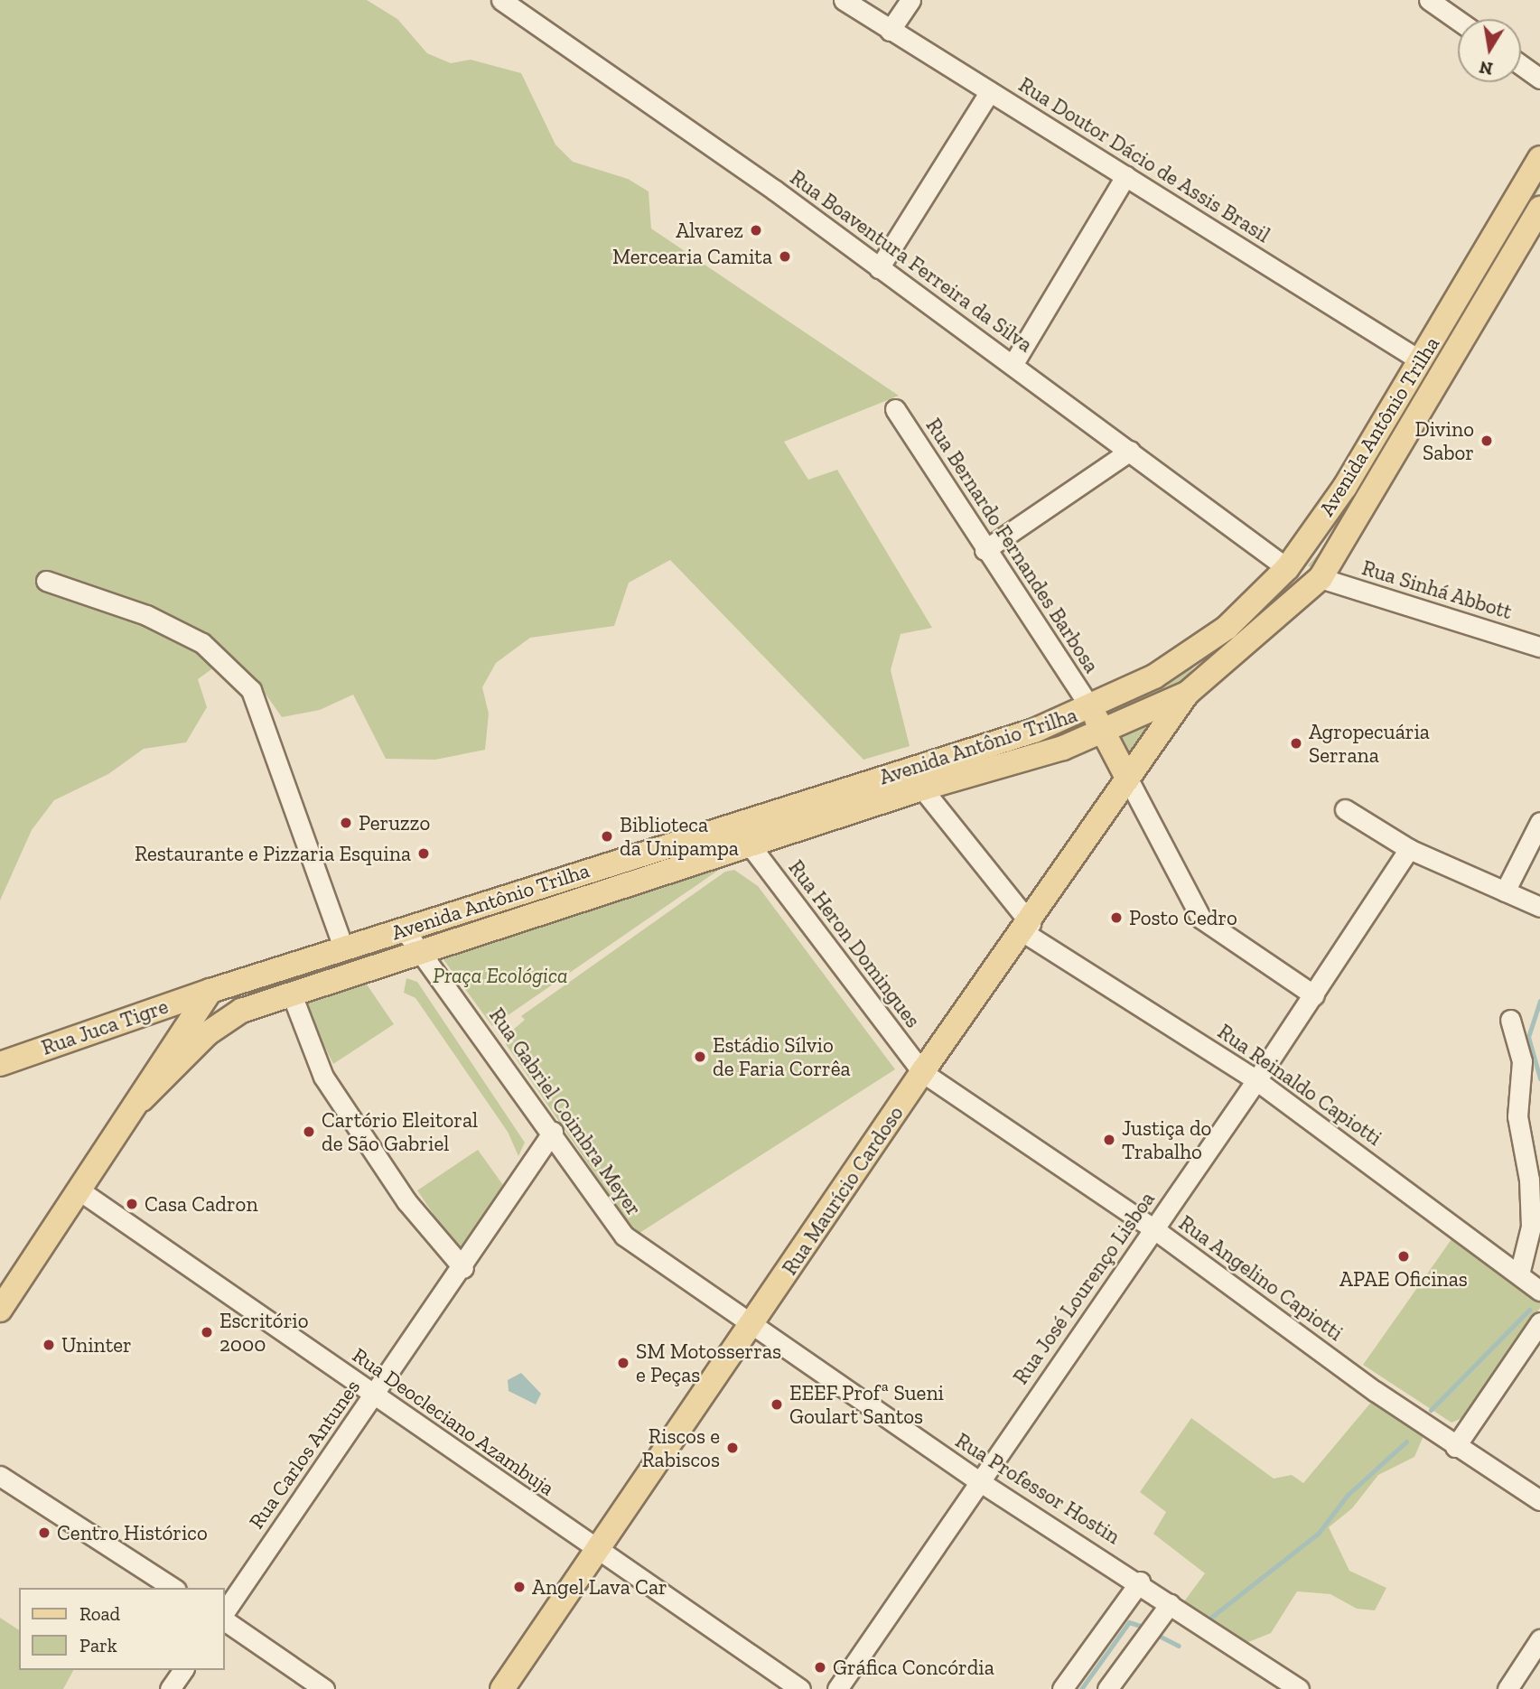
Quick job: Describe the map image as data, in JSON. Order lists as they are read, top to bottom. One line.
{"streets":{"main road":["Avenida Antônio Trilha","Rua Juca Tigre","Rua Maurício Cardoso"],"street":["Rua Doutor Dácio de Assis Brasil","Rua Boaventura Ferreira da Silva","Rua Bernardo Fernandes Barbosa","Rua Sinhá Abbott","Rua Heron Domingues","Rua Reinaldo Capiotti","Rua Gabriel Coimbra Meyer","Rua Angelino Capiotti","Rua José Lourenço Lisboa","Rua Deocleciano Azambuja","Rua Carlos Antunes","Rua Professor Hostin"]},"crossings":[["Rua Doutor Dácio de Assis Brasil","Avenida Antônio Trilha"],["Rua Boaventura Ferreira da Silva","Avenida Antônio Trilha"],["Avenida Antônio Trilha","Rua Bernardo Fernandes Barbosa"],["Avenida Antônio Trilha","Rua Sinhá Abbott"],["Avenida Antônio Trilha","Rua Heron Domingues"],["Avenida Antônio Trilha","Rua Juca Tigre"],["Avenida Antônio Trilha","Rua Reinaldo Capiotti"],["Avenida Antônio Trilha","Rua Gabriel Coimbra Meyer"],["Avenida Antônio Trilha","Rua Maurício Cardoso"],["Rua Heron Domingues","Rua Maurício Cardoso"],["Rua Heron Domingues","Rua Angelino Capiotti"],["Rua Reinaldo Capiotti","Rua Maurício Cardoso"],["Rua Reinaldo Capiotti","Rua José Lourenço Lisboa"],["Rua Gabriel Coimbra Meyer","Rua Maurício Cardoso"],["Rua Gabriel Coimbra Meyer","Rua Carlos Antunes"],["Rua Gabriel Coimbra Meyer","Rua Professor Hostin"],["Rua Maurício Cardoso","Rua Angelino Capiotti"],["Rua Maurício Cardoso","Rua Deocleciano Azambuja"],["Rua Maurício Cardoso","Rua Professor Hostin"],["Rua Angelino Capiotti","Rua José Lourenço Lisboa"],["Rua José Lourenço Lisboa","Rua Professor Hostin"],["Rua Deocleciano Azambuja","Rua Carlos Antunes"]],"parks":["Praça Ecológica"],"places":["Alvarez","Mercearia Camita","Divino Sabor","Agropecuária Serrana","Peruzzo","Biblioteca da Unipampa","Restaurante e Pizzaria Esquina","Posto Cedro","Estádio Sílvio de Faria Corrêa","Cartório Eleitoral de São Gabriel","Justiça do Trabalho","Casa Cadron","APAE Oficinas","Escritório 2000","Uninter","SM Motosserras e Peças","EEEF Profª Sueni Goulart Santos","Riscos e Rabiscos","Centro Histórico","Angel Lava Car","Gráfica Concórdia"],"legend":["Road","Park"],"north":"bottom"}
